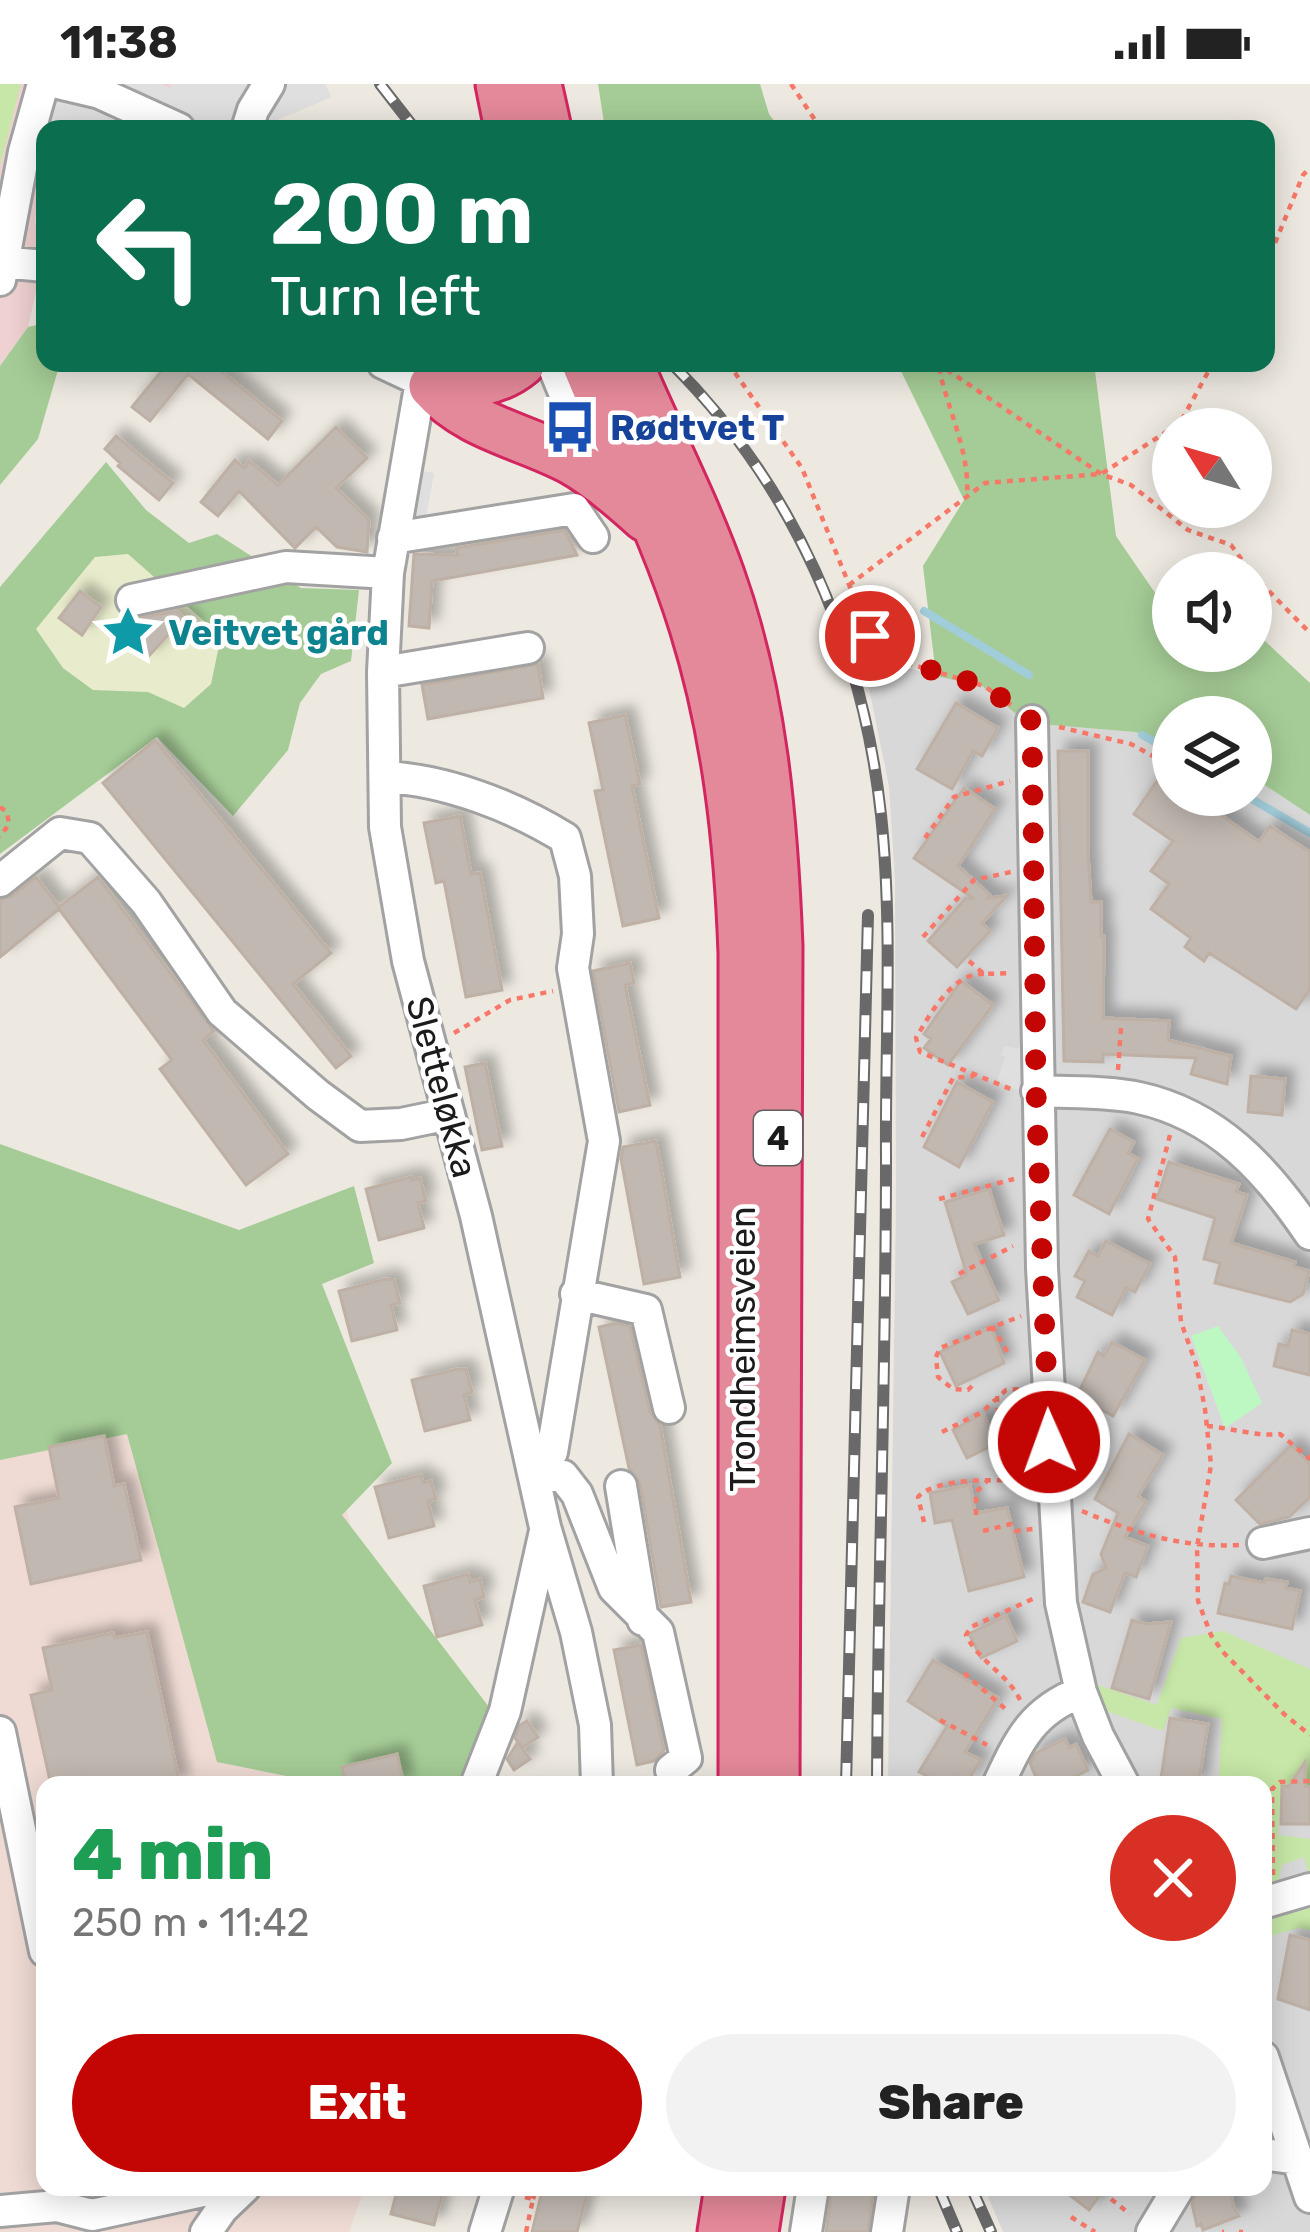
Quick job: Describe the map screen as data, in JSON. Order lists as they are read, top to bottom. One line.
{"streets":{"highway":["4","Trondheimsveien"],"street":["Sletteløkka"]},"places":{"bus stop":["Rødtvet T"],"place":["Veitvet gård"]},"north":"top left","page":{"status":"11:38","turn":["200 m","Turn left"],"heading":["4 min","250 m · 11:42"],"buttons":["Exit","Share"]}}
